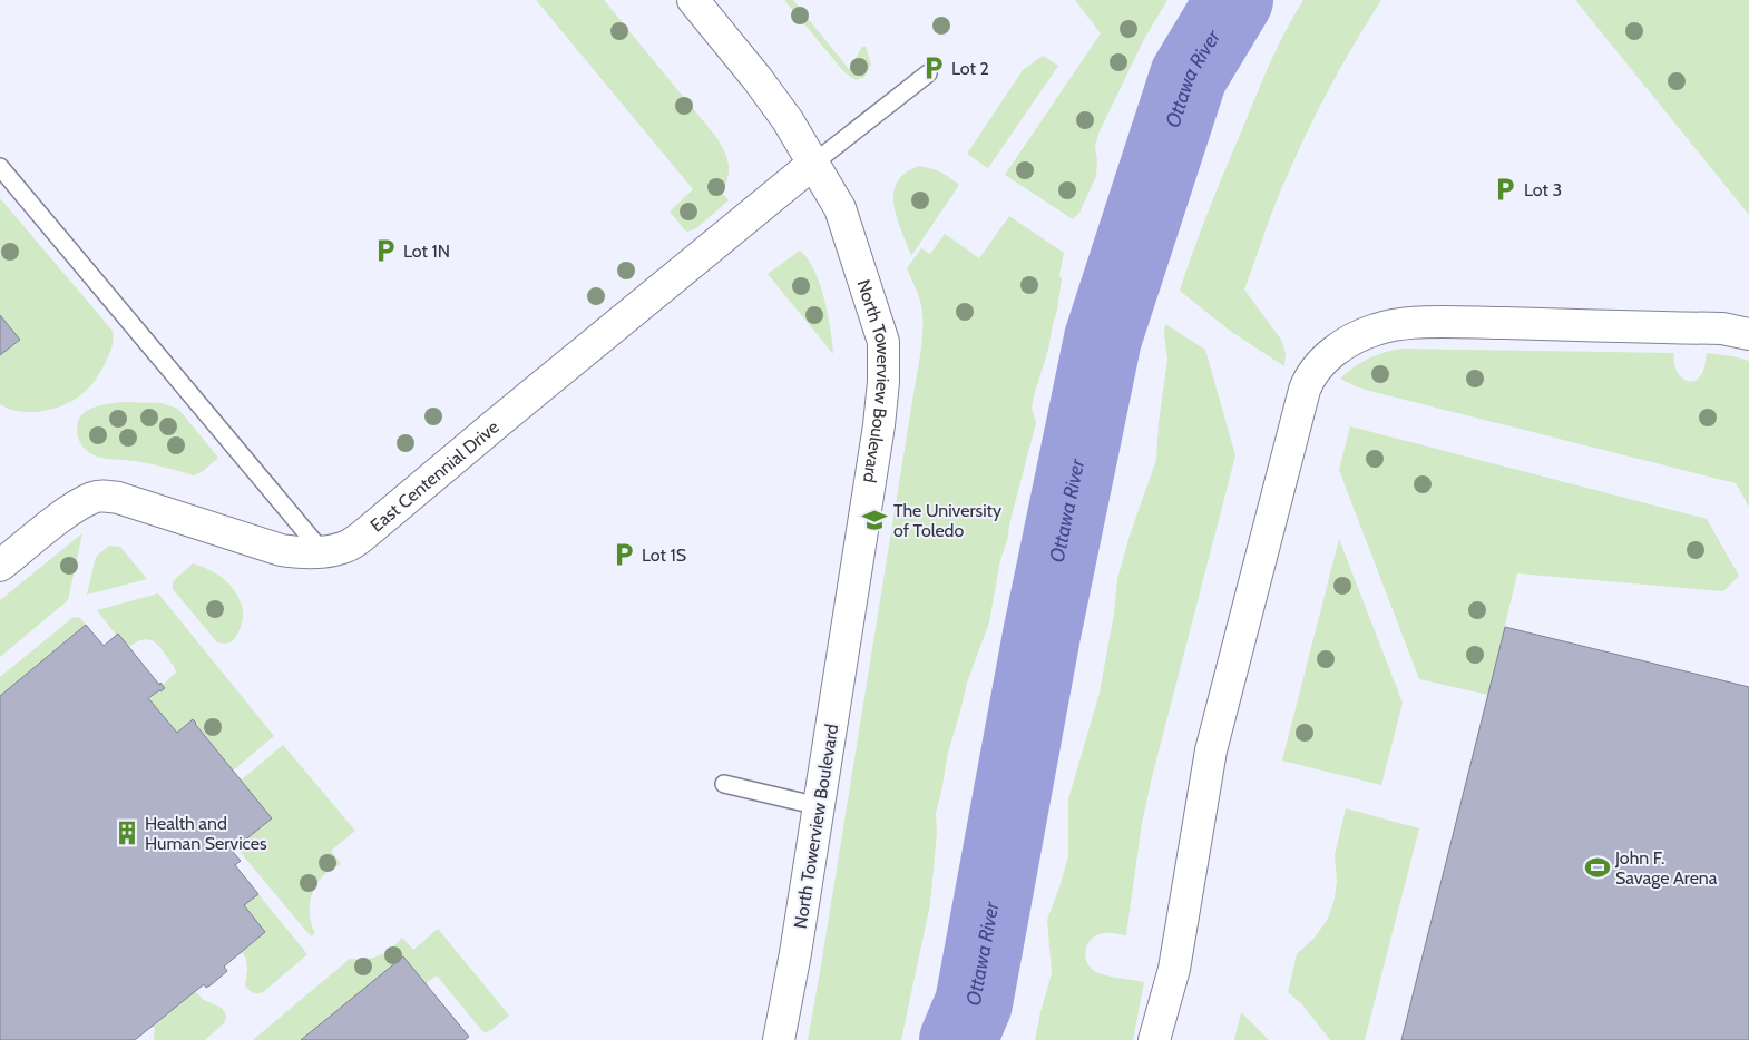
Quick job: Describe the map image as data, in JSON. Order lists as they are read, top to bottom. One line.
{"streets":{"street":["North Towerview Boulevard","East Centennial Drive"]},"crossings":[["North Towerview Boulevard","East Centennial Drive"]],"water":["Ottawa River"],"places":{"parking":["Lot 2","Lot 3","Lot 1N","Lot 1S"],"school or university":["The University of Toledo"],"building":["Health and Human Services"],"sports":["John F. Savage Arena"]}}
